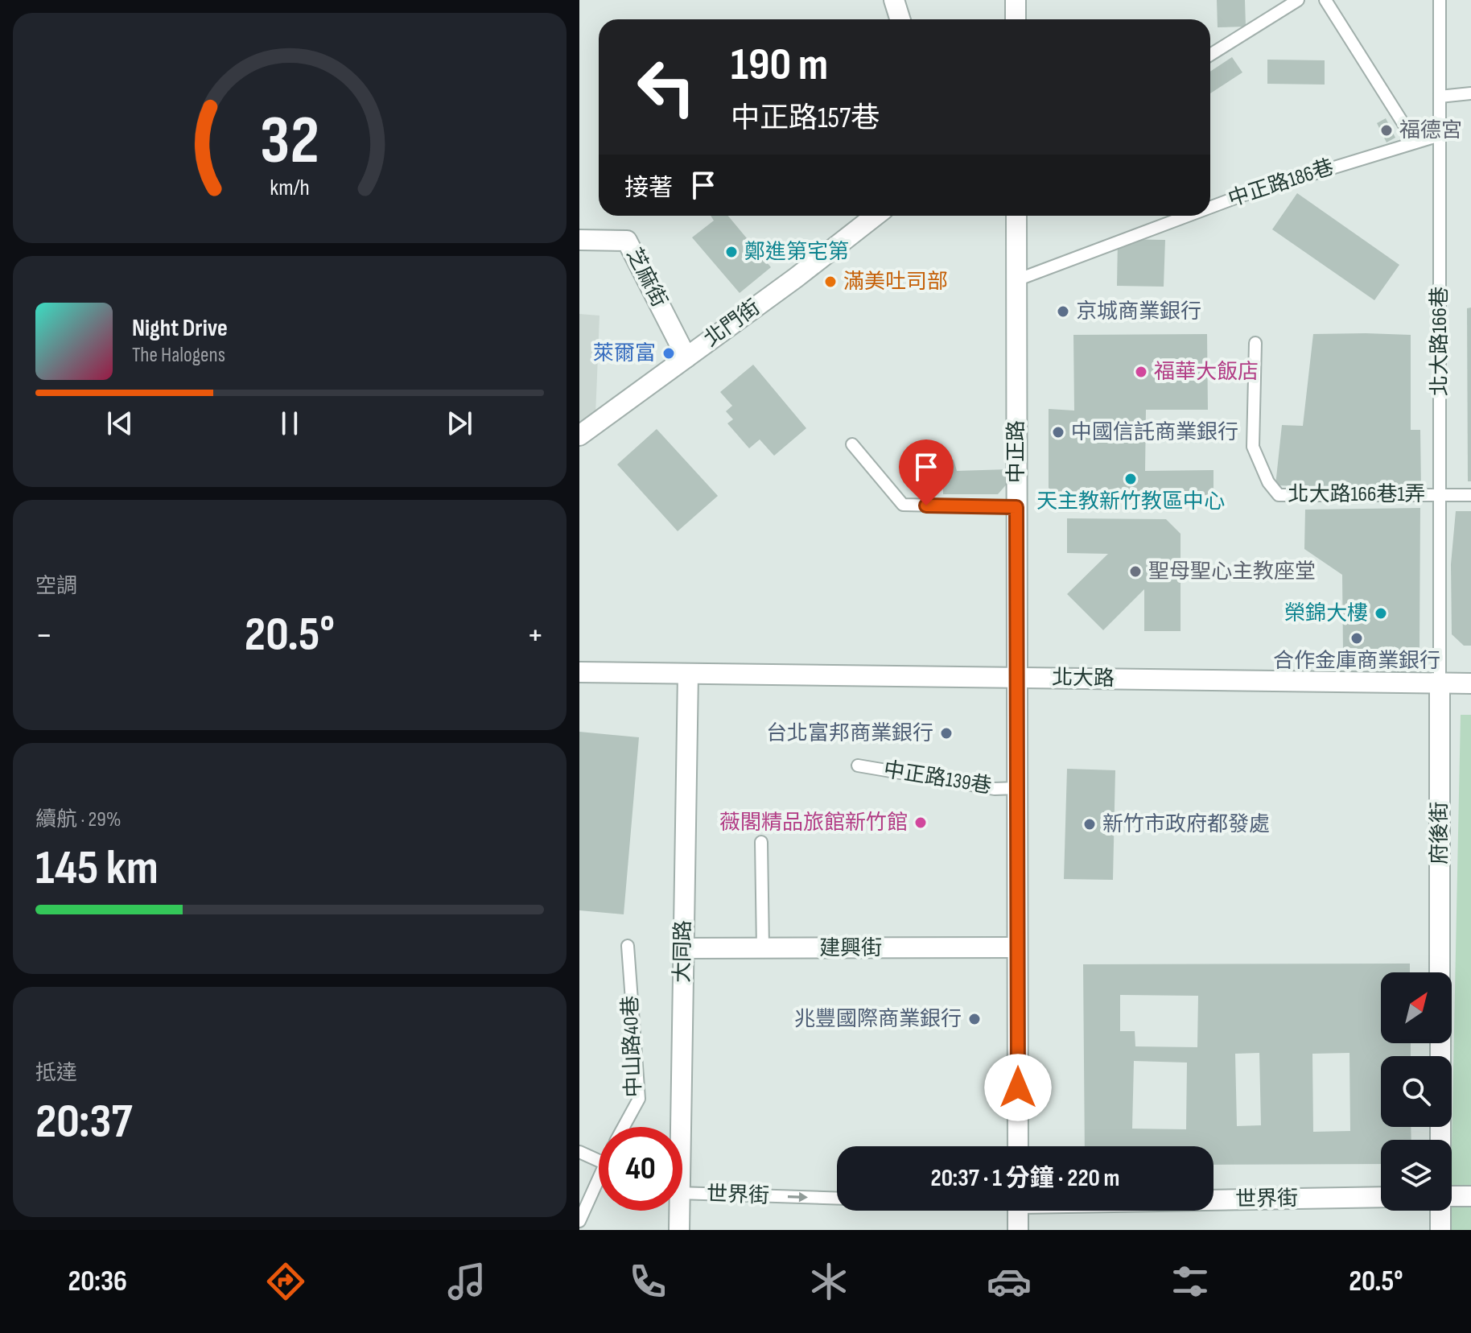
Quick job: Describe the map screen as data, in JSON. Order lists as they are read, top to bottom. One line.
{"streets":{"street":["芝麻街","北門街","中正路","北大路","府後街","建興街","大同路","世界街"],"lane":["中正路186巷","北大路166巷","北大路166巷1弄","中正路139巷","中山路40巷"]},"crossings":[["中正路186巷","北大路166巷"],["中正路186巷","中正路"],["芝麻街","北門街"],["北大路166巷","北大路166巷1弄"],["北大路166巷","北大路"],["北大路166巷","府後街"],["中正路","北大路"],["中正路","中正路139巷"],["中正路","建興街"],["北大路","府後街"],["北大路","大同路"],["建興街","大同路"]],"one_way":["世界街"],"places":["福德宮","鄭進第宅第","滿美吐司部","京城商業銀行","萊爾富","福華大飯店","中國信託商業銀行","天主教新竹教區中心","聖母聖心主教座堂","榮錦大樓","合作金庫商業銀行","台北富邦商業銀行","薇閣精品旅館新竹館","新竹市政府都發處","兆豐國際商業銀行"],"north":"top right","page":{"turn":["190 m","中正路157巷"],"then":"接著","song":["Night Drive","The Halogens"],"tile":["空調",["續航 · 29%","145 km"],["抵達","20:37"]],"heat":["−","20.5°","+"],"limit":"40","trip":"20:37 · 1 分鐘 · 220 m","tabs":["20:36","20.5°"],"gauge":["32","km/h"]}}
